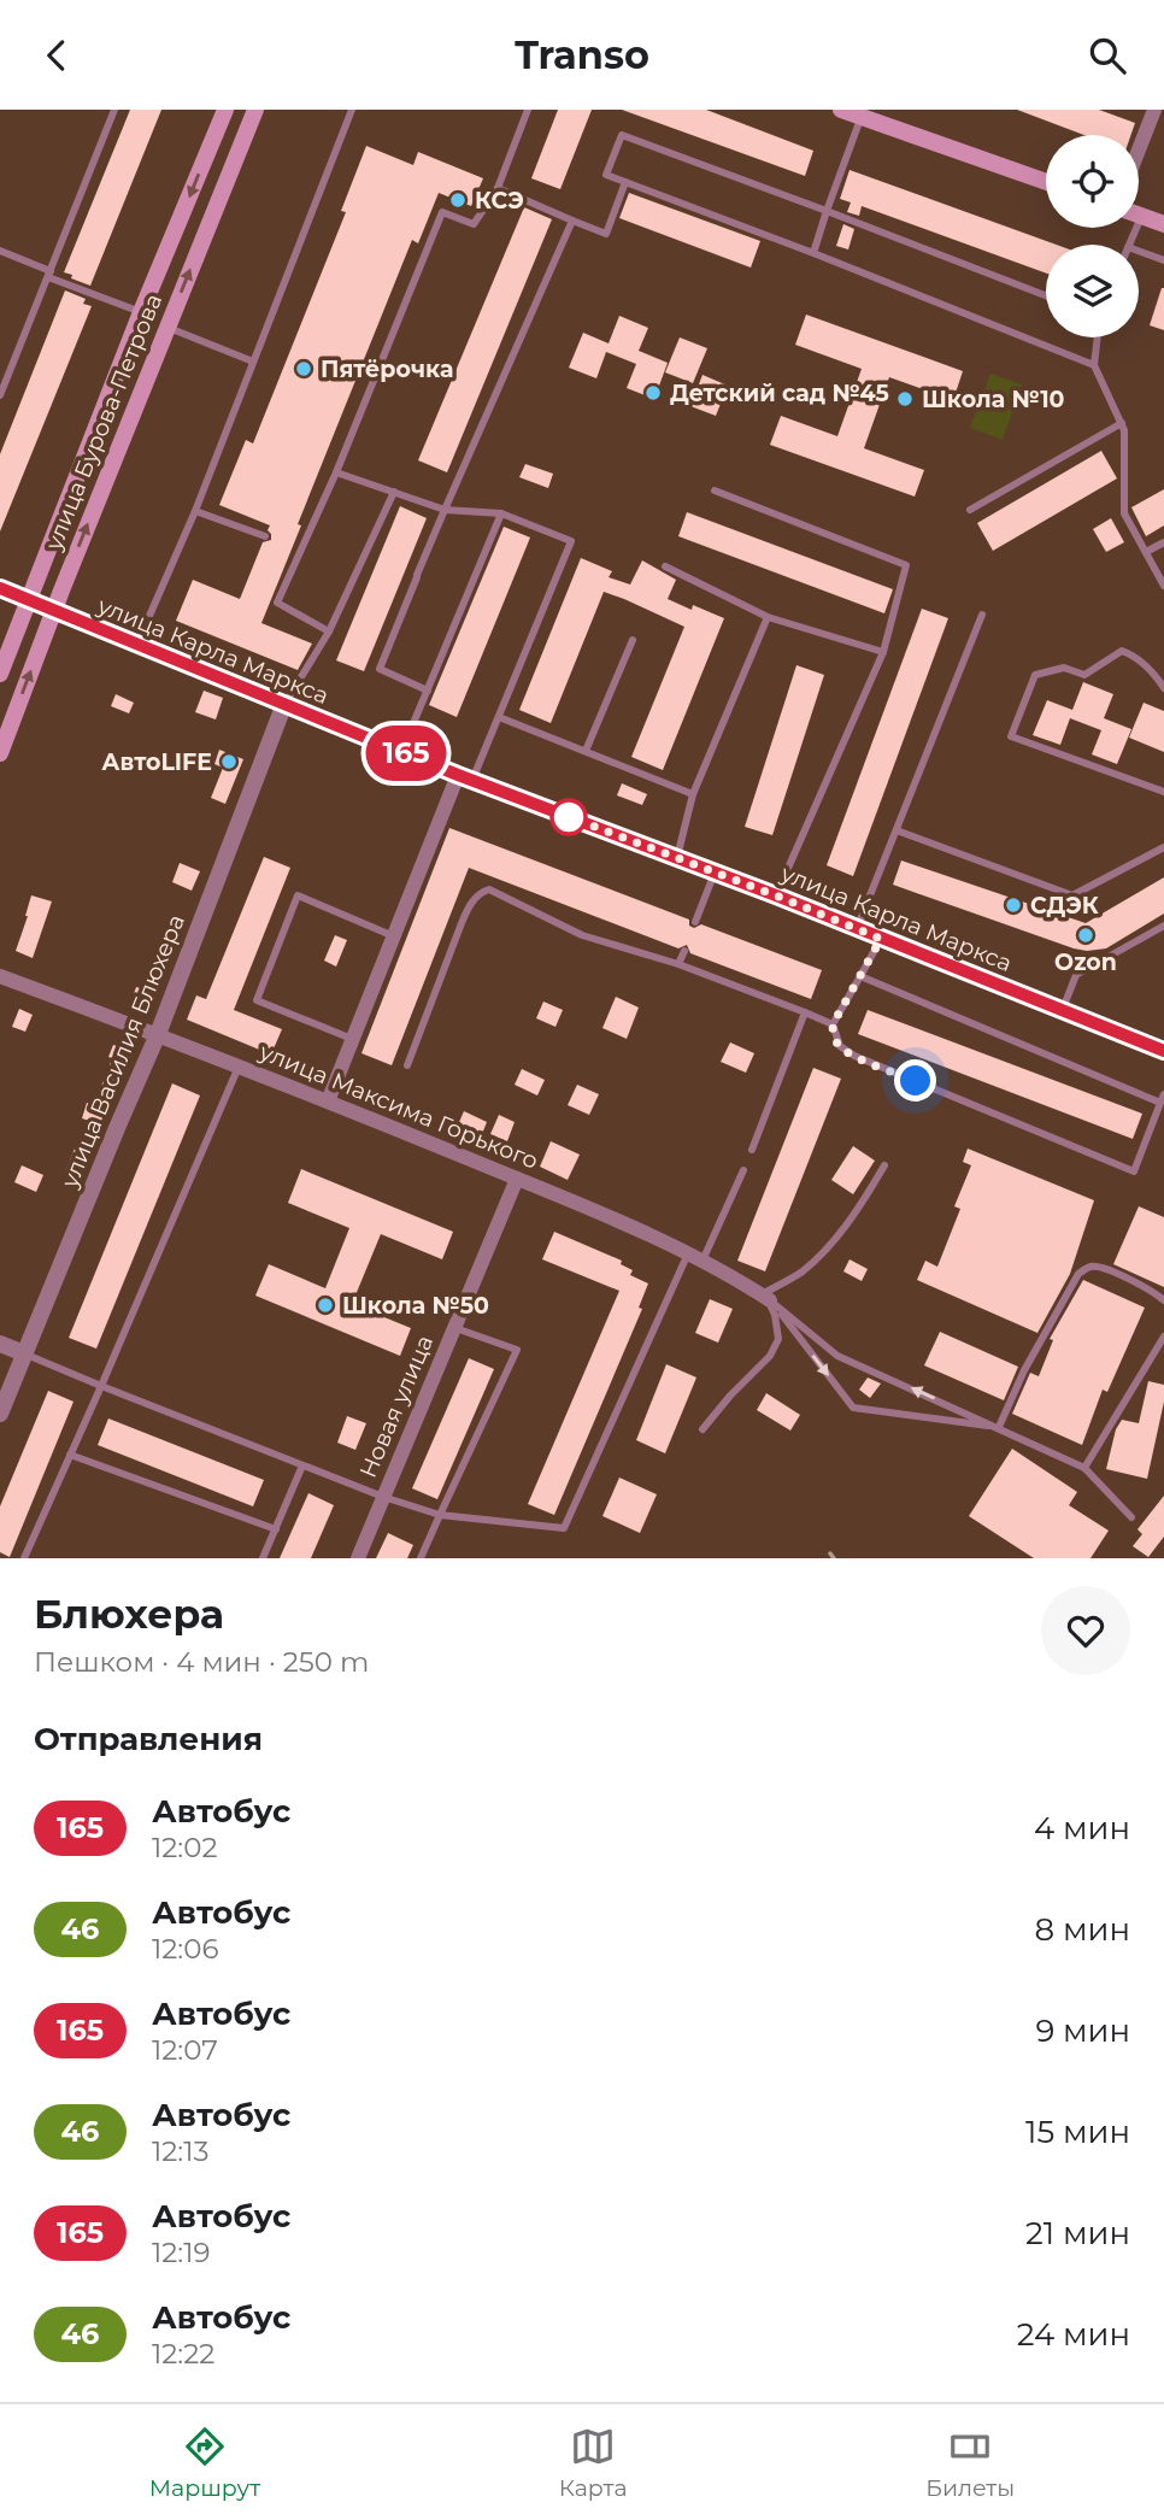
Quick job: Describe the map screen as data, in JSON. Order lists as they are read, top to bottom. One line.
{"streets":{"main road":["улица Бурова-Петрова","улица Карла Маркса"],"street":["улица Василия Блюхера","улица Максима Горького","Новая улица"]},"crossings":[["улица Бурова-Петрова","улица Карла Маркса"],["улица Карла Маркса","улица Василия Блюхера"],["улица Василия Блюхера","улица Максима Горького"],["улица Максима Горького","Новая улица"]],"places":["КСЭ","Пятёрочка","Детский сад №45","Школа №10","АвтоLIFE","СДЭК","Ozon","Школа №50"],"lines":["bus line 165"],"page":{"header":"Transo","on_map":"165","heading":[["Блюхера","Пешком · 4 мин · 250 m"],"Отправления"],"list":[{"mark":"165","name":"Автобус","note":"12:02","value":"4 мин"},{"mark":"46","name":"Автобус","note":"12:06","value":"8 мин"},{"mark":"165","name":"Автобус","note":"12:07","value":"9 мин"},{"mark":"46","name":"Автобус","note":"12:13","value":"15 мин"},{"mark":"165","name":"Автобус","note":"12:19","value":"21 мин"},{"mark":"46","name":"Автобус","note":"12:22","value":"24 мин"}],"tabs":["Маршрут","Карта","Билеты"]}}
